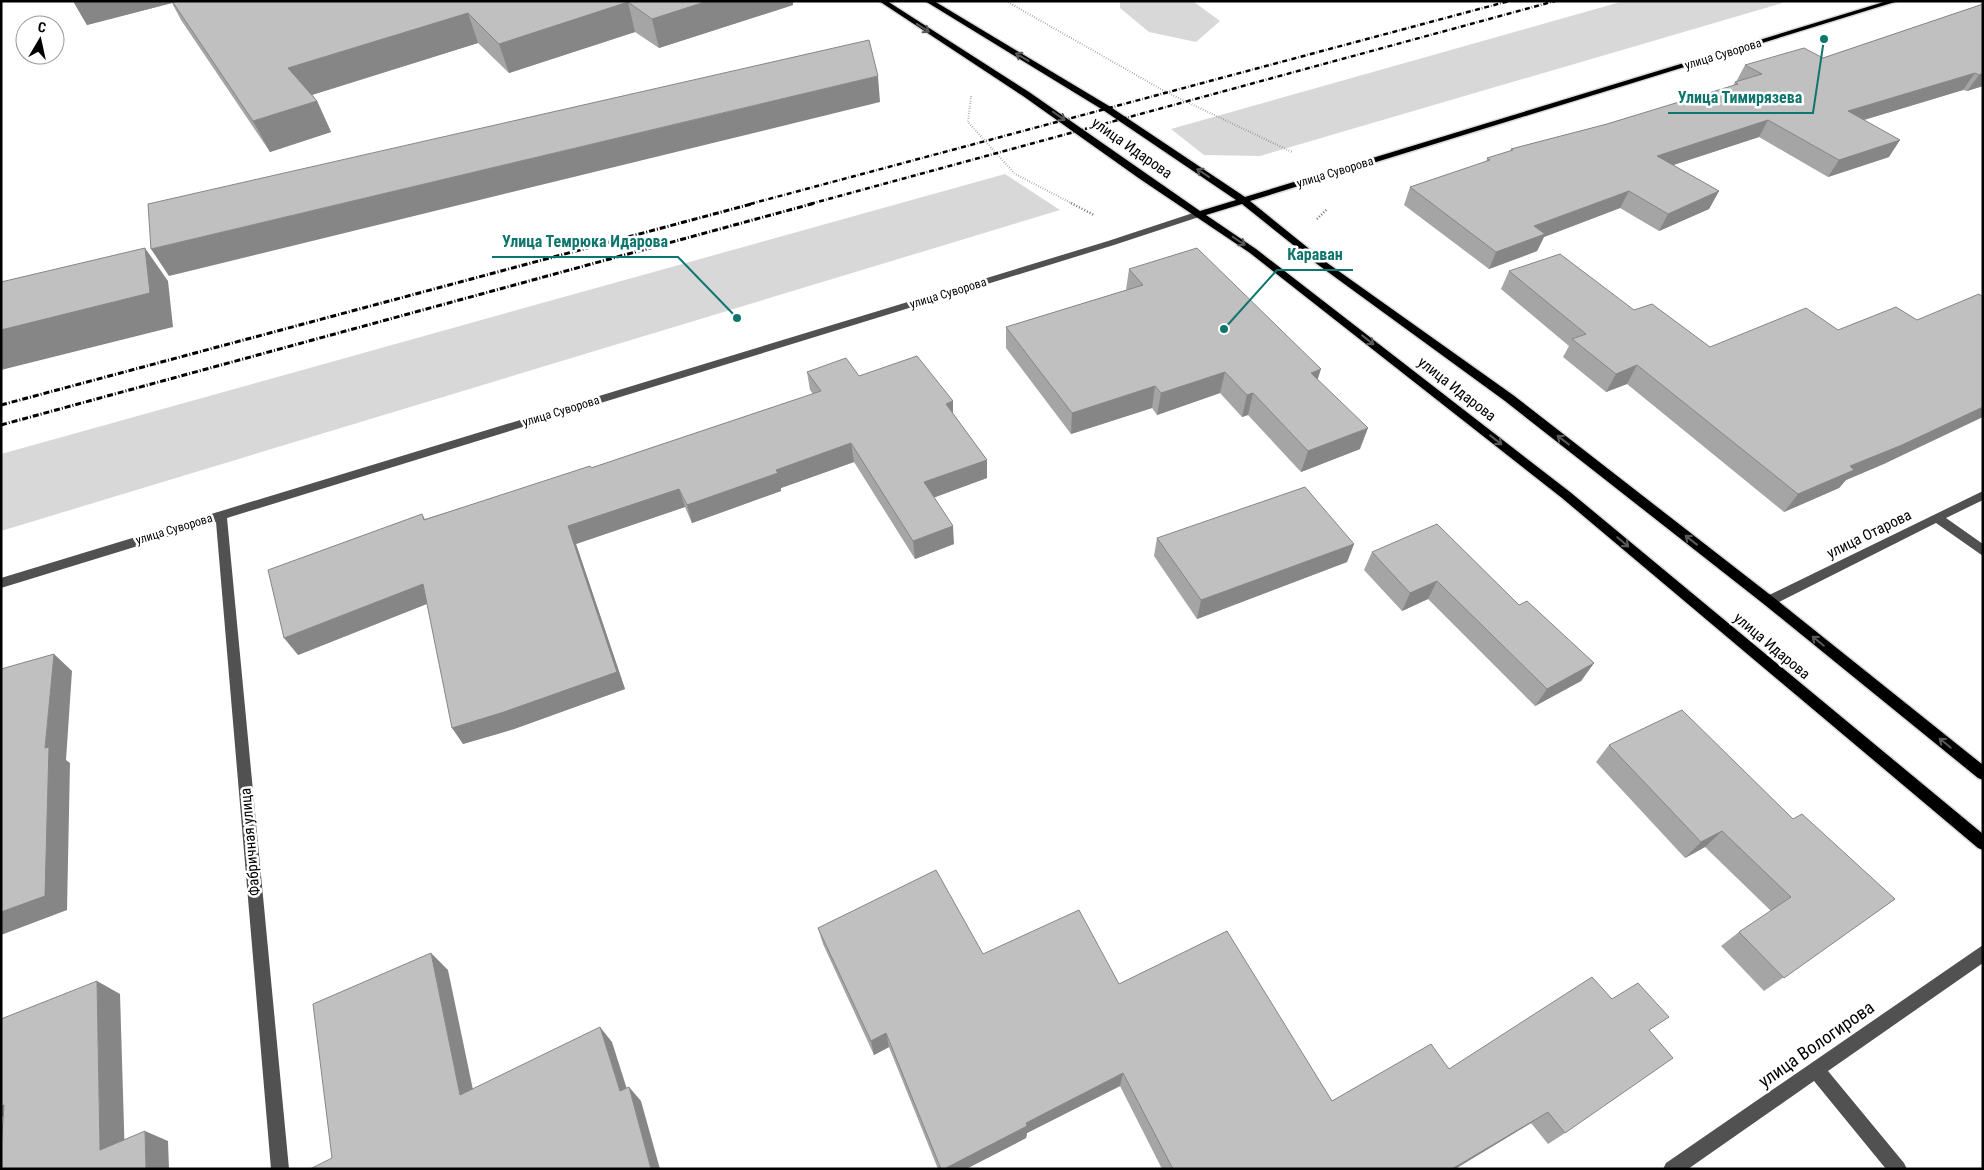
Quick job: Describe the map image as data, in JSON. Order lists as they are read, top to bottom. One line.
{"streets":{"main road":["улица Суворова","улица Идарова"],"street":["улица Отарова","Фабричная улица","улица Вологирова"]},"crossings":[["улица Суворова","улица Идарова"],["улица Суворова","Фабричная улица"],["улица Идарова","улица Отарова"]],"places":["Улица Тимирязева","Улица Темрюка Идарова","Караван"],"north":"top"}
